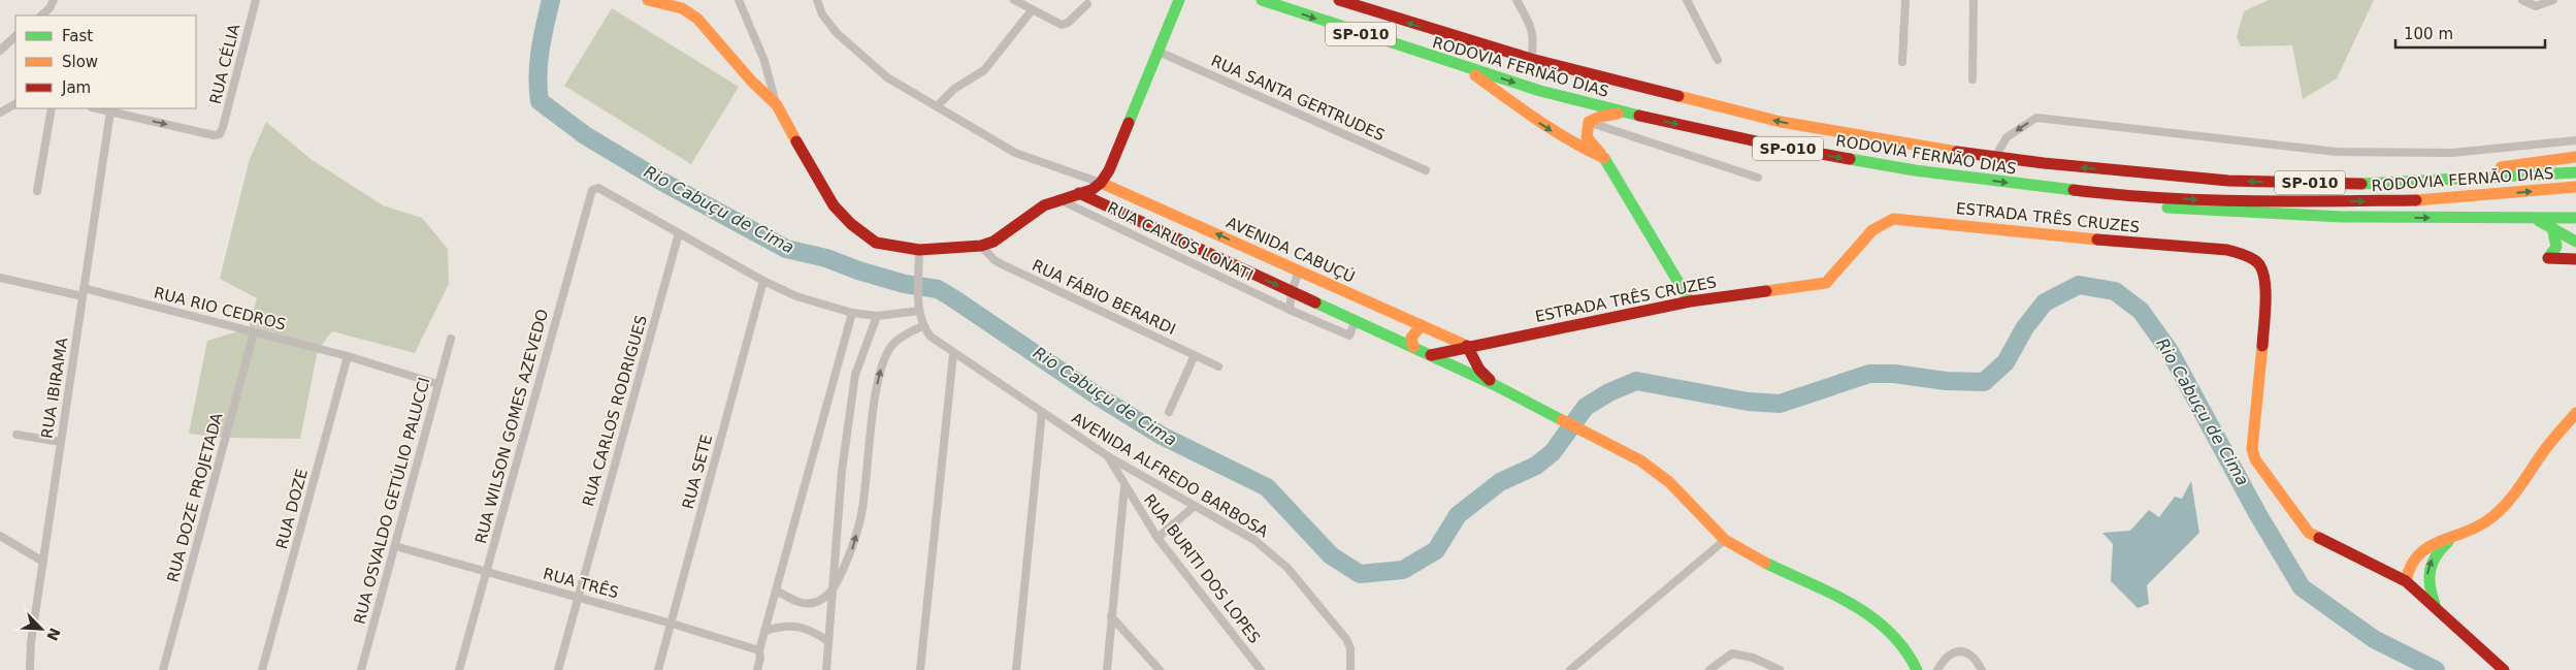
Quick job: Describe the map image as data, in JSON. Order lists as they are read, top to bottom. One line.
{"streets":{"main road":["SP-010","RODOVIA FERNÃO DIAS","ESTRADA TRÊS CRUZES","AVENIDA CABUÇÚ"],"street":["RUA CÉLIA","RUA SANTA GERTRUDES","RUA CARLOS LONATI","RUA FÁBIO BERARDI","RUA RIO CEDROS","RUA IBIRAMA","RUA CARLOS RODRIGUES","RUA WILSON GOMES AZEVEDO","RUA SETE","AVENIDA ALFREDO BARBOSA","RUA DOZE PROJETADA","RUA OSVALDO GETÚLIO PALUCCI","RUA DOZE","RUA BURITI DOS LOPES","RUA TRÊS"]},"crossings":[["RUA CÉLIA","RUA IBIRAMA"],["ESTRADA TRÊS CRUZES","AVENIDA CABUÇÚ"],["RUA RIO CEDROS","RUA IBIRAMA"],["RUA RIO CEDROS","RUA DOZE PROJETADA"],["RUA RIO CEDROS","RUA OSVALDO GETÚLIO PALUCCI"],["RUA RIO CEDROS","RUA DOZE"],["RUA CARLOS RODRIGUES","RUA WILSON GOMES AZEVEDO"],["RUA CARLOS RODRIGUES","RUA TRÊS"],["RUA WILSON GOMES AZEVEDO","RUA TRÊS"],["RUA SETE","RUA TRÊS"],["AVENIDA ALFREDO BARBOSA","RUA BURITI DOS LOPES"],["RUA OSVALDO GETÚLIO PALUCCI","RUA TRÊS"]],"water":["Rio Cabuçu de Cima"],"legend":["Fast","Slow","Jam"],"scale_bar":"100 m","north":"bottom right"}
